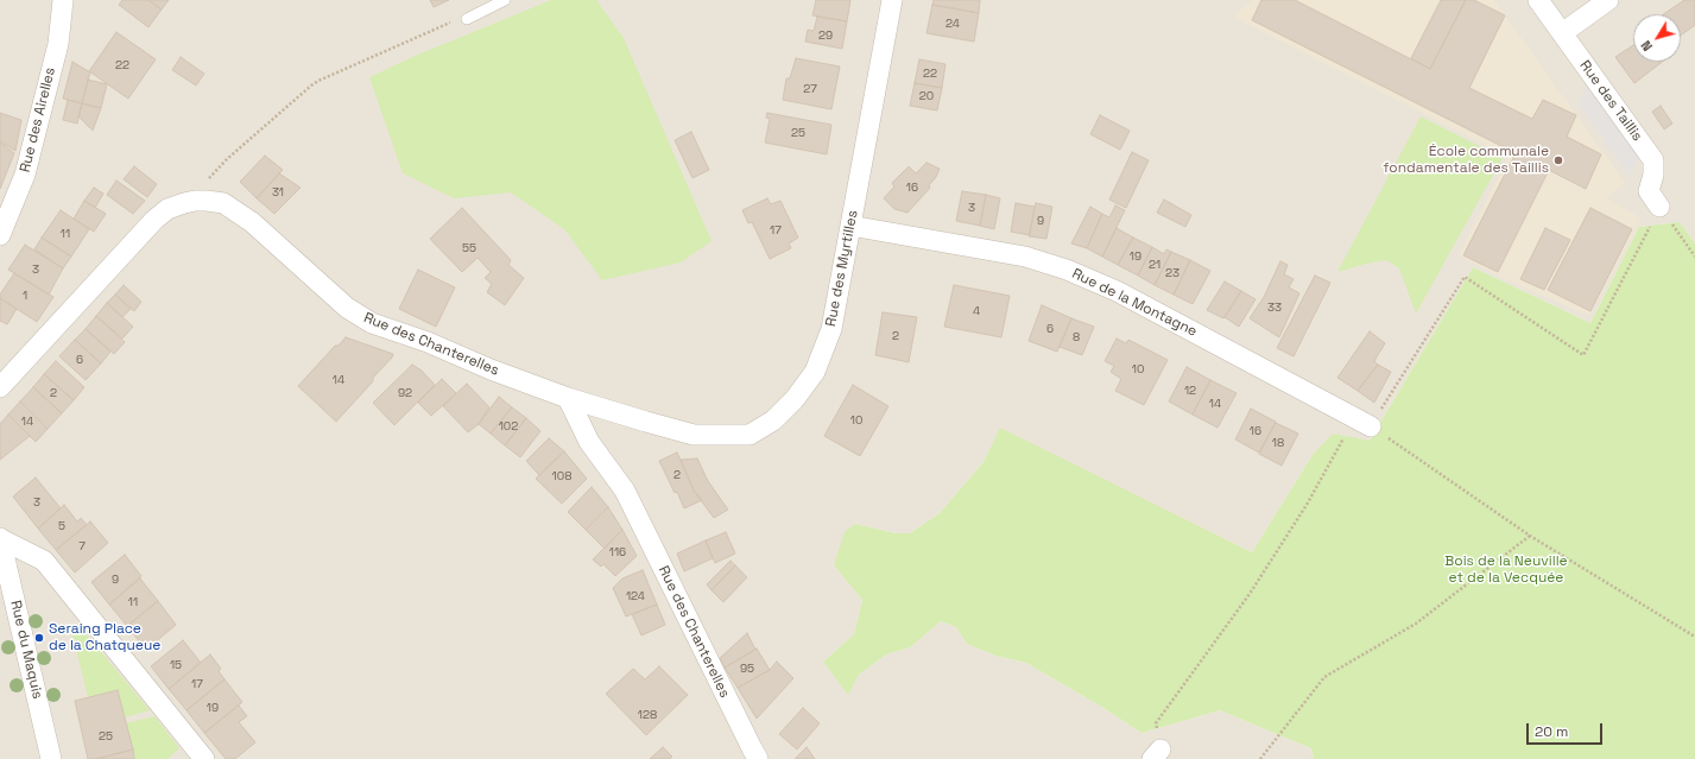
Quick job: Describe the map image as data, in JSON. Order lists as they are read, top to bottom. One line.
{"streets":{"street":["Rue des Taillis","Rue des Airelles","Rue des Myrtilles","Rue de la Montagne","Rue des Chanterelles","Rue du Maquis"]},"crossings":[["Rue des Myrtilles","Rue de la Montagne"],["Rue des Myrtilles","Rue des Chanterelles"]],"parks":["Bois de la Neuville et de la Vecquée"],"places":["École communale fondamentale des Taillis","Seraing Place de la Chatqueue"],"house_numbers":["24","29","22","22","27","20","25","16","31","3","9","17","11","55","19","21","3","23","1","33","4","6","2","8","6","10","14","12","2","92","14","10","14","102","16","18","2","108","3","5","7","116","9","124","11","15","95","17","19","128","25"],"scale_bar":"20 m","north":"bottom left"}
